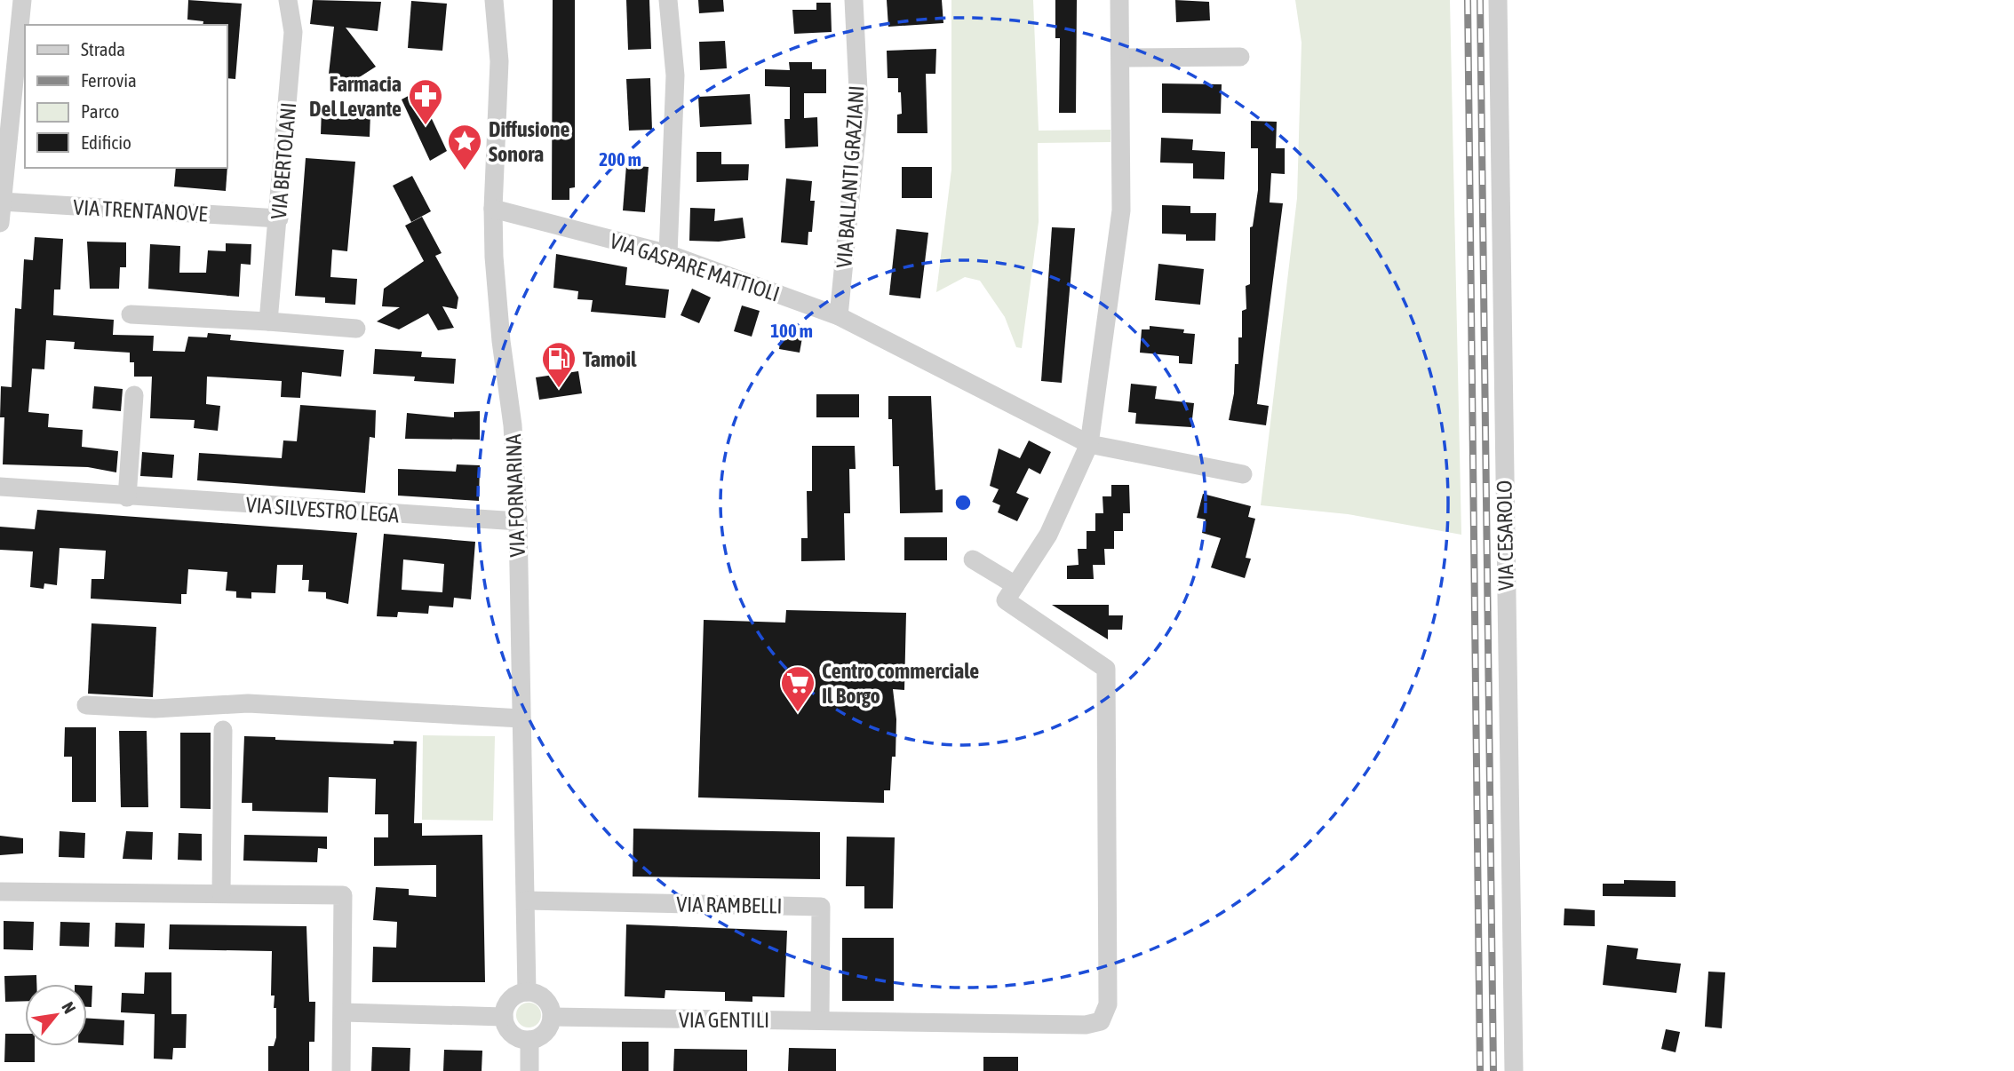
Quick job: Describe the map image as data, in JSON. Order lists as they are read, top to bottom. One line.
{"streets":{"street":["VIA BERTOLANI","VIA BALLANTI GRAZIANI","VIA TRENTANOVE","VIA GASPARE MATTIOLI","VIA FORNARINA","VIA SILVESTRO LEGA","VIA CESAROLO","VIA RAMBELLI","VIA GENTILI"]},"crossings":[["VIA BERTOLANI","VIA TRENTANOVE"],["VIA BALLANTI GRAZIANI","VIA GASPARE MATTIOLI"],["VIA GASPARE MATTIOLI","VIA FORNARINA"],["VIA FORNARINA","VIA SILVESTRO LEGA"],["VIA FORNARINA","VIA RAMBELLI"],["VIA FORNARINA","VIA GENTILI"],["VIA RAMBELLI","VIA GENTILI"]],"places":{"pharmacy":["Farmacia Del Levante"],"place":["Diffusione Sonora"],"fuel station":["Tamoil"],"supermarket":["Centro commerciale Il Borgo"]},"legend":["Strada","Ferrovia","Parco","Edificio"],"north":"top right","rings":["200 m","100 m"]}
